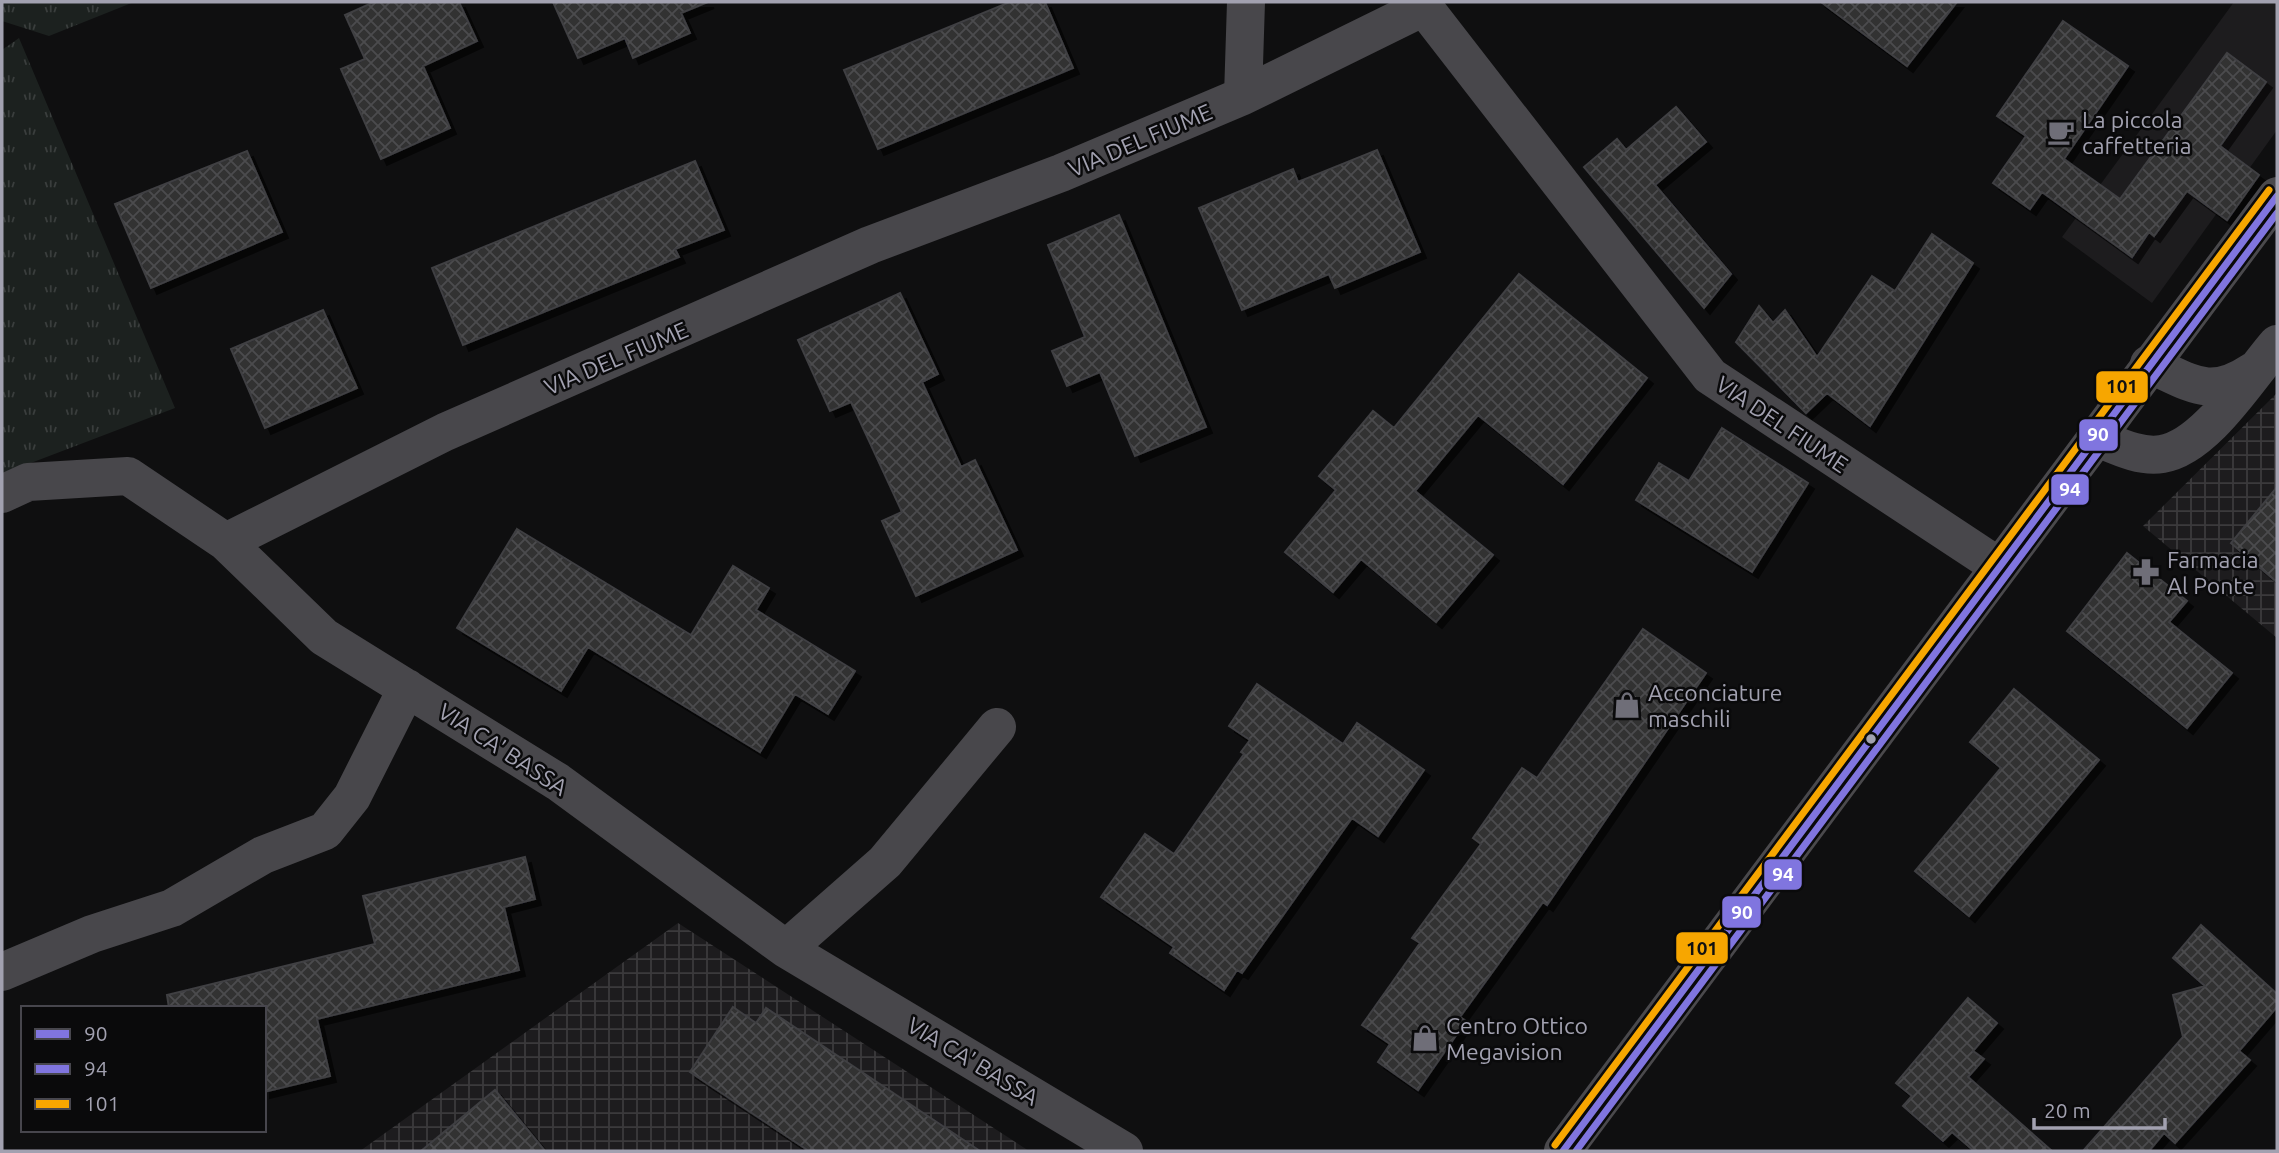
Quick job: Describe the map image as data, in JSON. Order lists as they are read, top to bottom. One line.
{"streets":{"street":["VIA DEL FIUME","VIA CA' BASSA"]},"crossings":[["VIA DEL FIUME","VIA CA' BASSA"]],"places":{"cafe":["La piccola caffetteria"],"pharmacy":["Farmacia Al Ponte"],"shop":["Acconciature maschili","Centro Ottico Megavision"]},"lines":["transit line 101","transit line 90","transit line 94"],"legend":["90","94","101"],"scale_bar":"20 m"}
